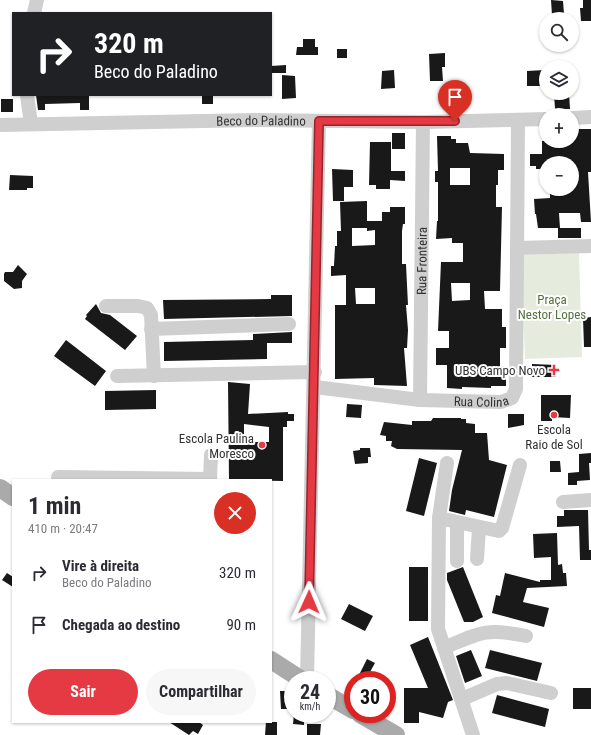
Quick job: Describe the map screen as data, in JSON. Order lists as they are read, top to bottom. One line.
{"streets":{"street":["Beco do Paladino","Rua Fronteira","Rua Colina"]},"crossings":[["Beco do Paladino","Rua Fronteira"],["Beco do Paladino","Rua Colina"],["Rua Fronteira","Rua Colina"]],"parks":["Praça Nestor Lopes"],"places":{"health":["UBS Campo Novo"],"other":["Escola Raio de Sol","Escola Paulina Moresco"]},"page":{"map_buttons":["+","−"],"turn":["320 m","Beco do Paladino"],"heading":["1 min","410 m · 20:47"],"list":[{"name":"Vire à direita","note":"Beco do Paladino","value":"320 m"},{"name":"Chegada ao destino","value":"90 m"}],"buttons":["Sair","Compartilhar"],"speed":"24 km/h","limit":"30"}}
